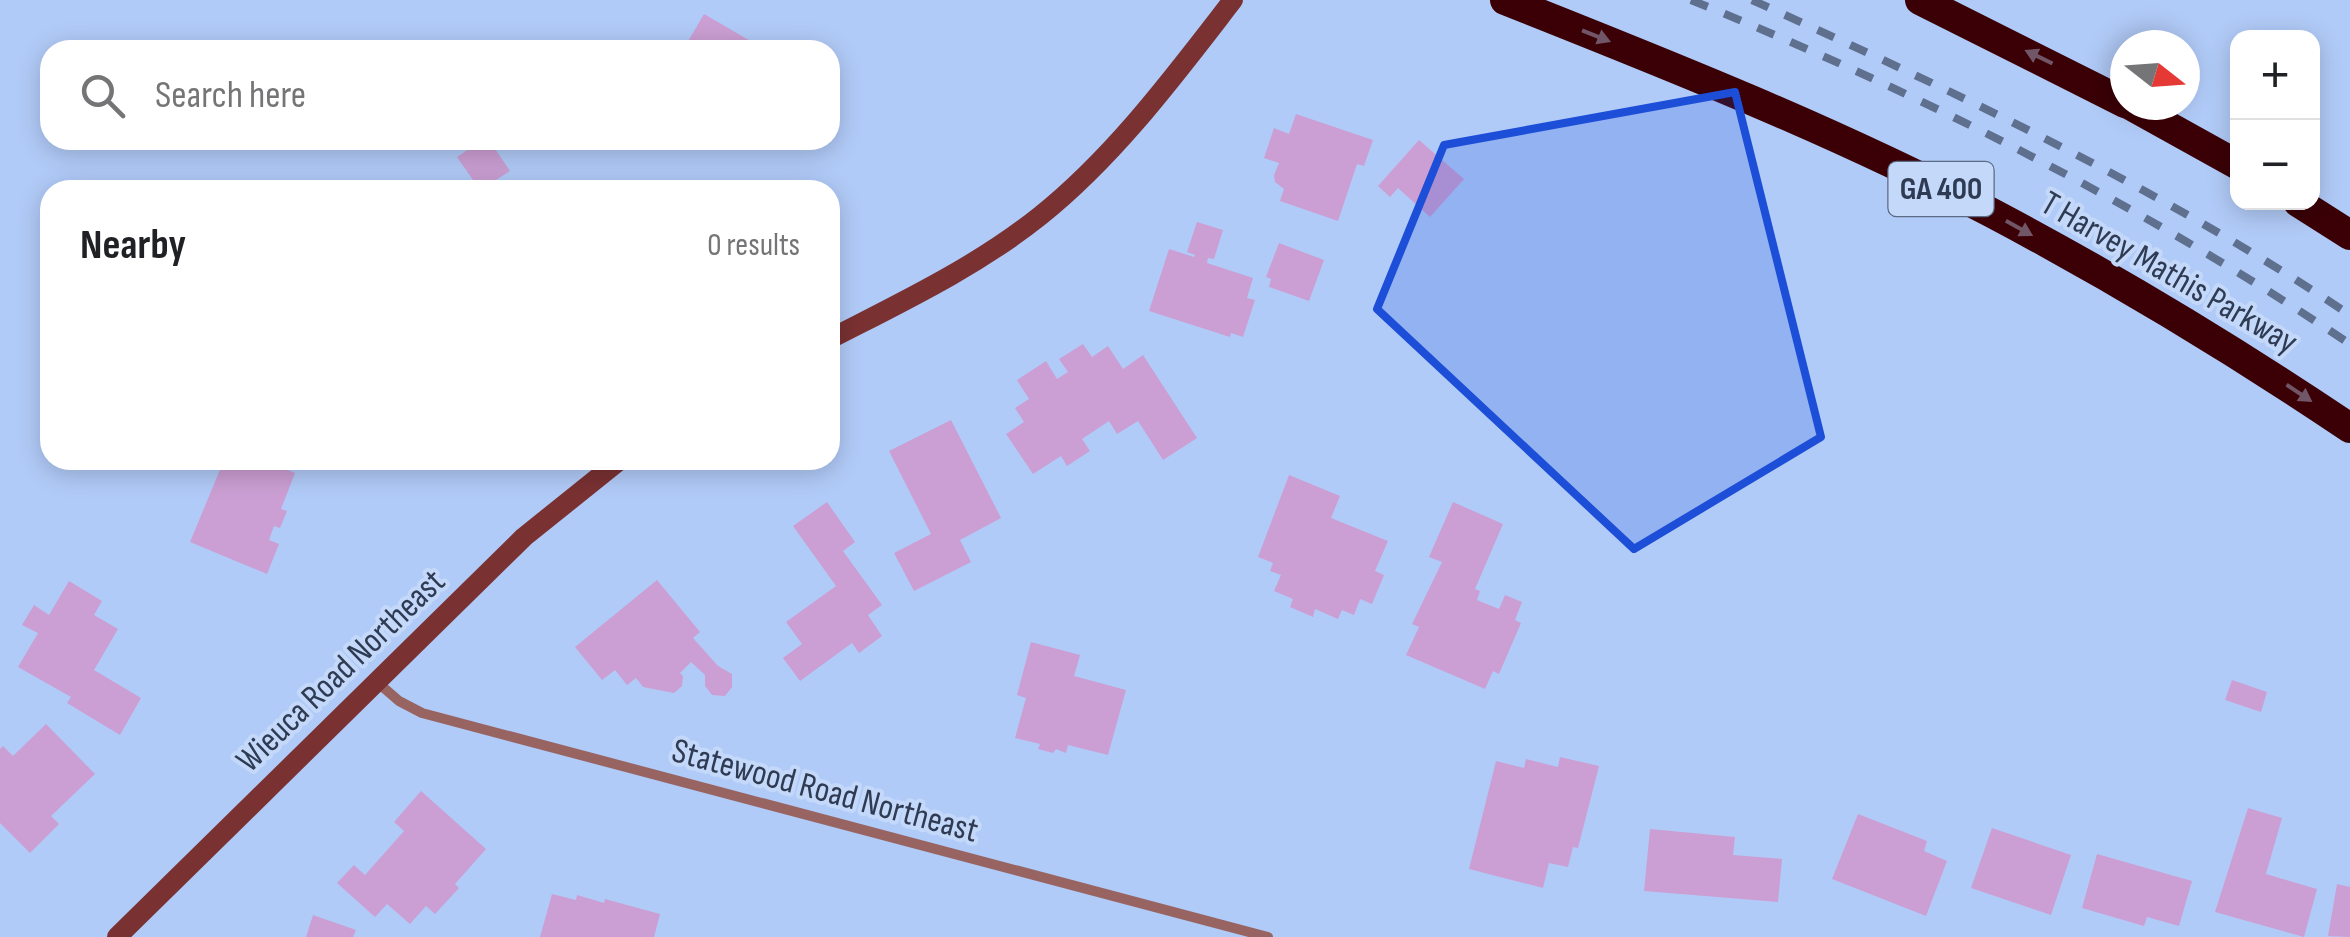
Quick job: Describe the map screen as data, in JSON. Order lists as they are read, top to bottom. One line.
{"streets":{"highway":["GA 400","T Harvey Mathis Parkway"],"street":["Wieuca Road Northeast","Statewood Road Northeast"]},"crossings":[["Wieuca Road Northeast","Statewood Road Northeast"]],"north":"right","page":{"map_buttons":["+","−"],"search":"Search here","heading":["Nearby","0 results"]}}
